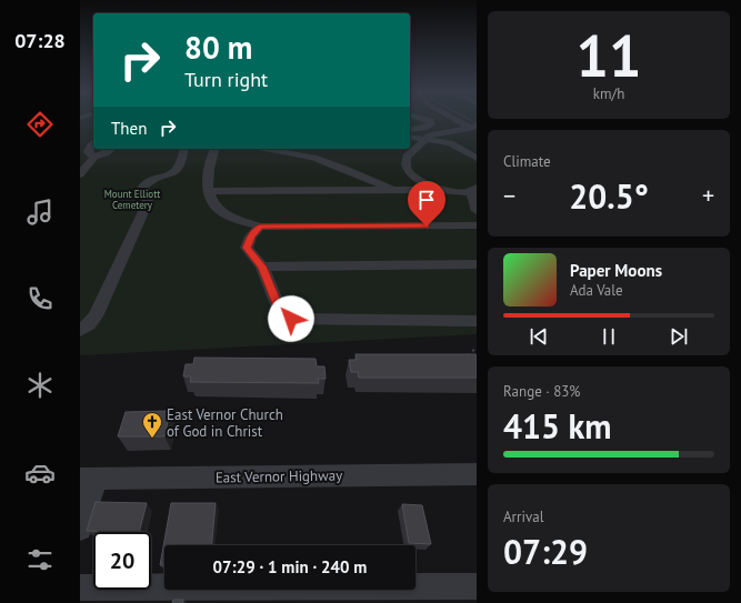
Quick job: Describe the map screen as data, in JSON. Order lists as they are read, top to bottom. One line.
{"streets":{"street":["East Vernor Highway"]},"parks":["Mount Elliott Cemetery"],"places":{"church":["East Vernor Church of God in Christ"]},"page":{"tabs":"07:28","tile":[["11","km/h"],"Climate",["Range · 83%","415 km"],["Arrival","07:29"]],"turn":["80 m","Turn right"],"then":"Then","heat":["−","20.5°","+"],"song":["Paper Moons","Ada Vale"],"limit":"20","trip":"07:29 · 1 min · 240 m"}}
